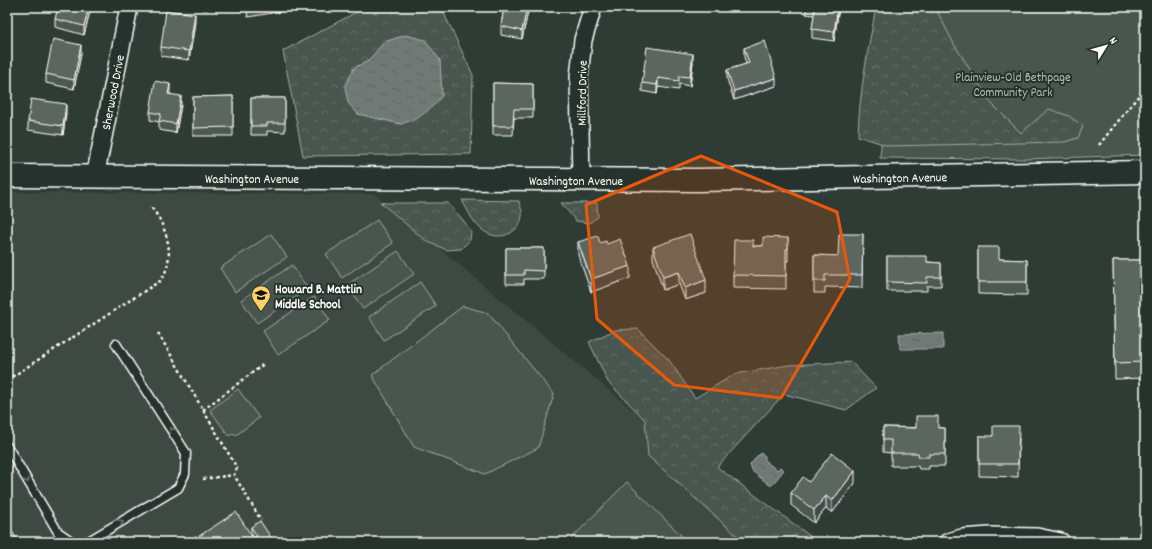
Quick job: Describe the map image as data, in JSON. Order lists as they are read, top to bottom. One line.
{"streets":{"main road":["Washington Avenue"],"street":["Sherwood Drive","Millford Drive"]},"crossings":[["Sherwood Drive","Washington Avenue"],["Millford Drive","Washington Avenue"]],"parks":["Plainview-Old Bethpage Community Park"],"places":{"school or university":["Howard B. Mattlin Middle School"]},"north":"top right"}
